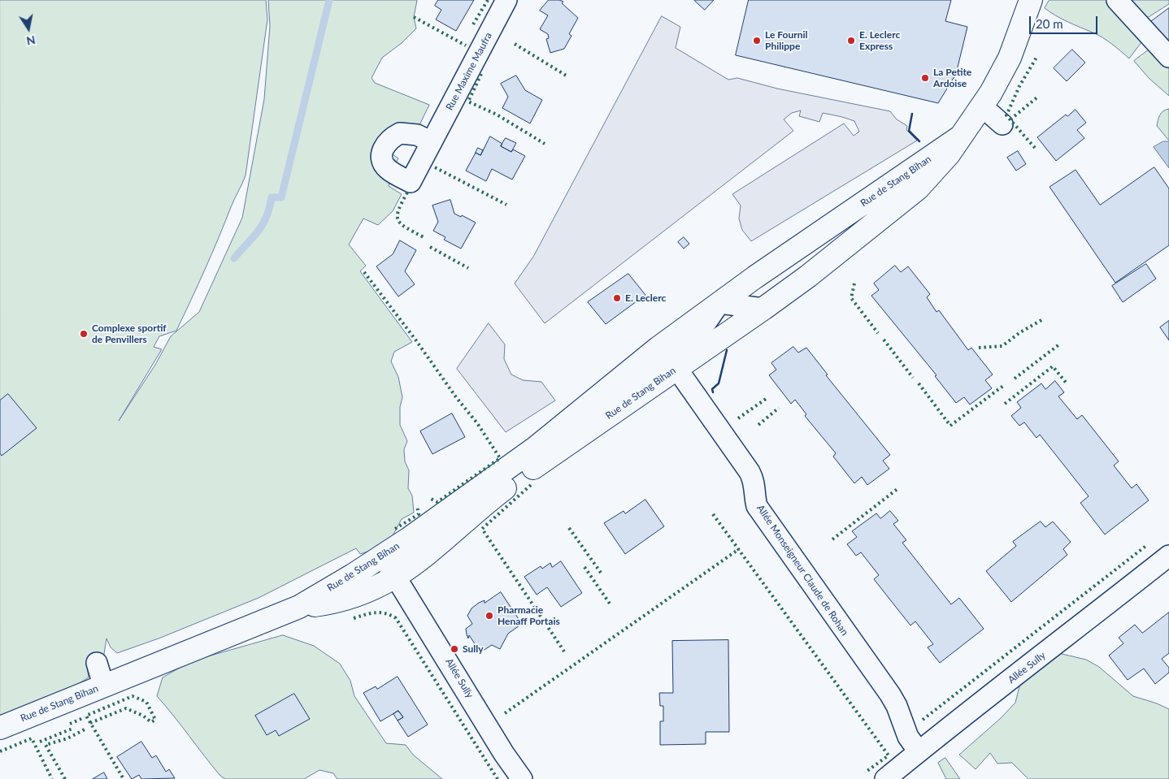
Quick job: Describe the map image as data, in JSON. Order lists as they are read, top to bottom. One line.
{"streets":{"street":["Rue Maxime Maufra","Rue de Stang Bihan","Allée Monseigneur Claude de Rohan","Allée Sully"]},"crossings":[["Rue de Stang Bihan","Allée Monseigneur Claude de Rohan"],["Rue de Stang Bihan","Allée Sully"],["Allée Monseigneur Claude de Rohan","Allée Sully"]],"places":["Le Fournil Philippe","E. Leclerc Express","La Petite Ardoise","E. Leclerc","Complexe sportif de Penvillers","Pharmacie Henaff Portais","Sully"],"scale_bar":"20 m","north":"bottom"}
